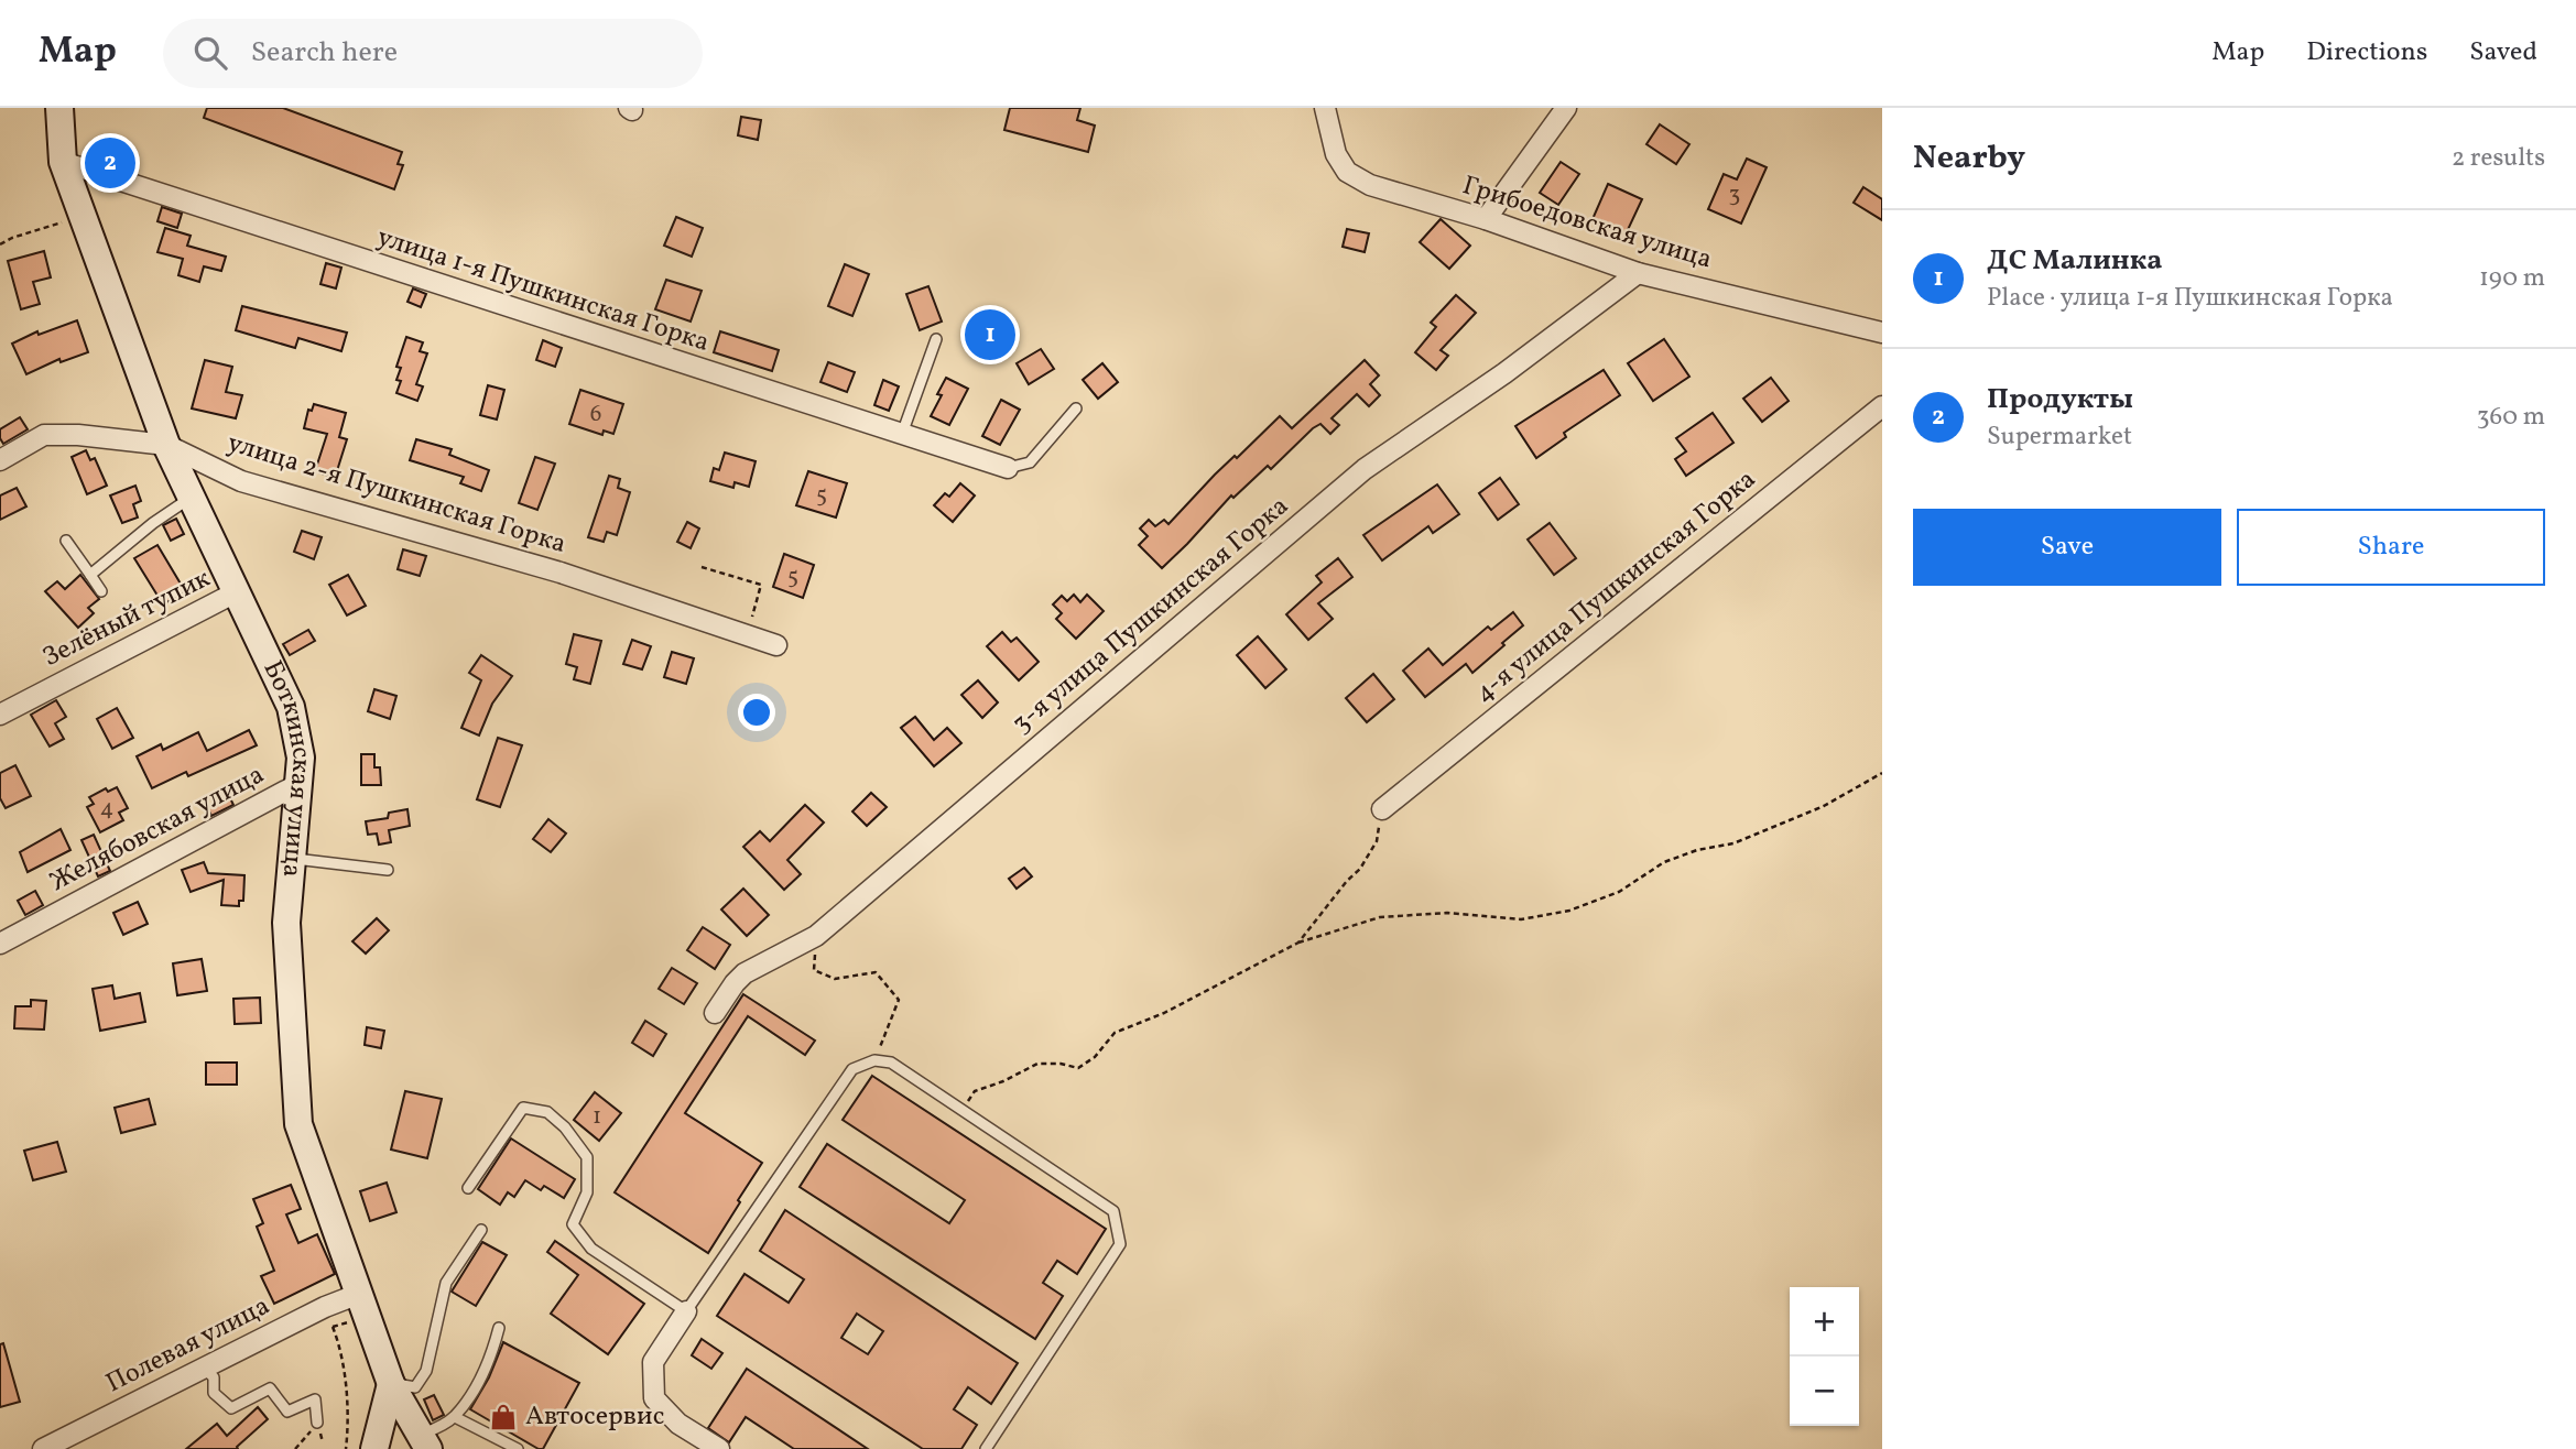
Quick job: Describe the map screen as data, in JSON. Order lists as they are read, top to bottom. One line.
{"streets":{"street":["Грибоедовская улица","улица 1-я Пушкинская Горка","улица 2-я Пушкинская Горка","4-я улица Пушкинская Горка","3-я улица Пушкинская Горка","Зелёный тупик","Боткинская улица","Желябовская улица","Полевая улица"]},"crossings":[["Грибоедовская улица","3-я улица Пушкинская Горка"],["улица 1-я Пушкинская Горка","Боткинская улица"],["улица 2-я Пушкинская Горка","Боткинская улица"],["Зелёный тупик","Боткинская улица"],["Боткинская улица","Желябовская улица"],["Боткинская улица","Полевая улица"]],"places":{"shop":["Автосервис"]},"house_numbers":["3","6","5","5","4","1"],"page":{"header":"Map","search":"Search here","nav":["Map","Directions","Saved"],"heading":["Nearby","2 results"],"pins":["2","1"],"list":[{"mark":"1","name":"ДС Малинка","note":"Place · улица 1-я Пушкинская Горка","value":"190 m"},{"mark":"2","name":"Продукты","note":"Supermarket","value":"360 m"}],"buttons":["Save","Share"],"map_buttons":["+","−"]}}
